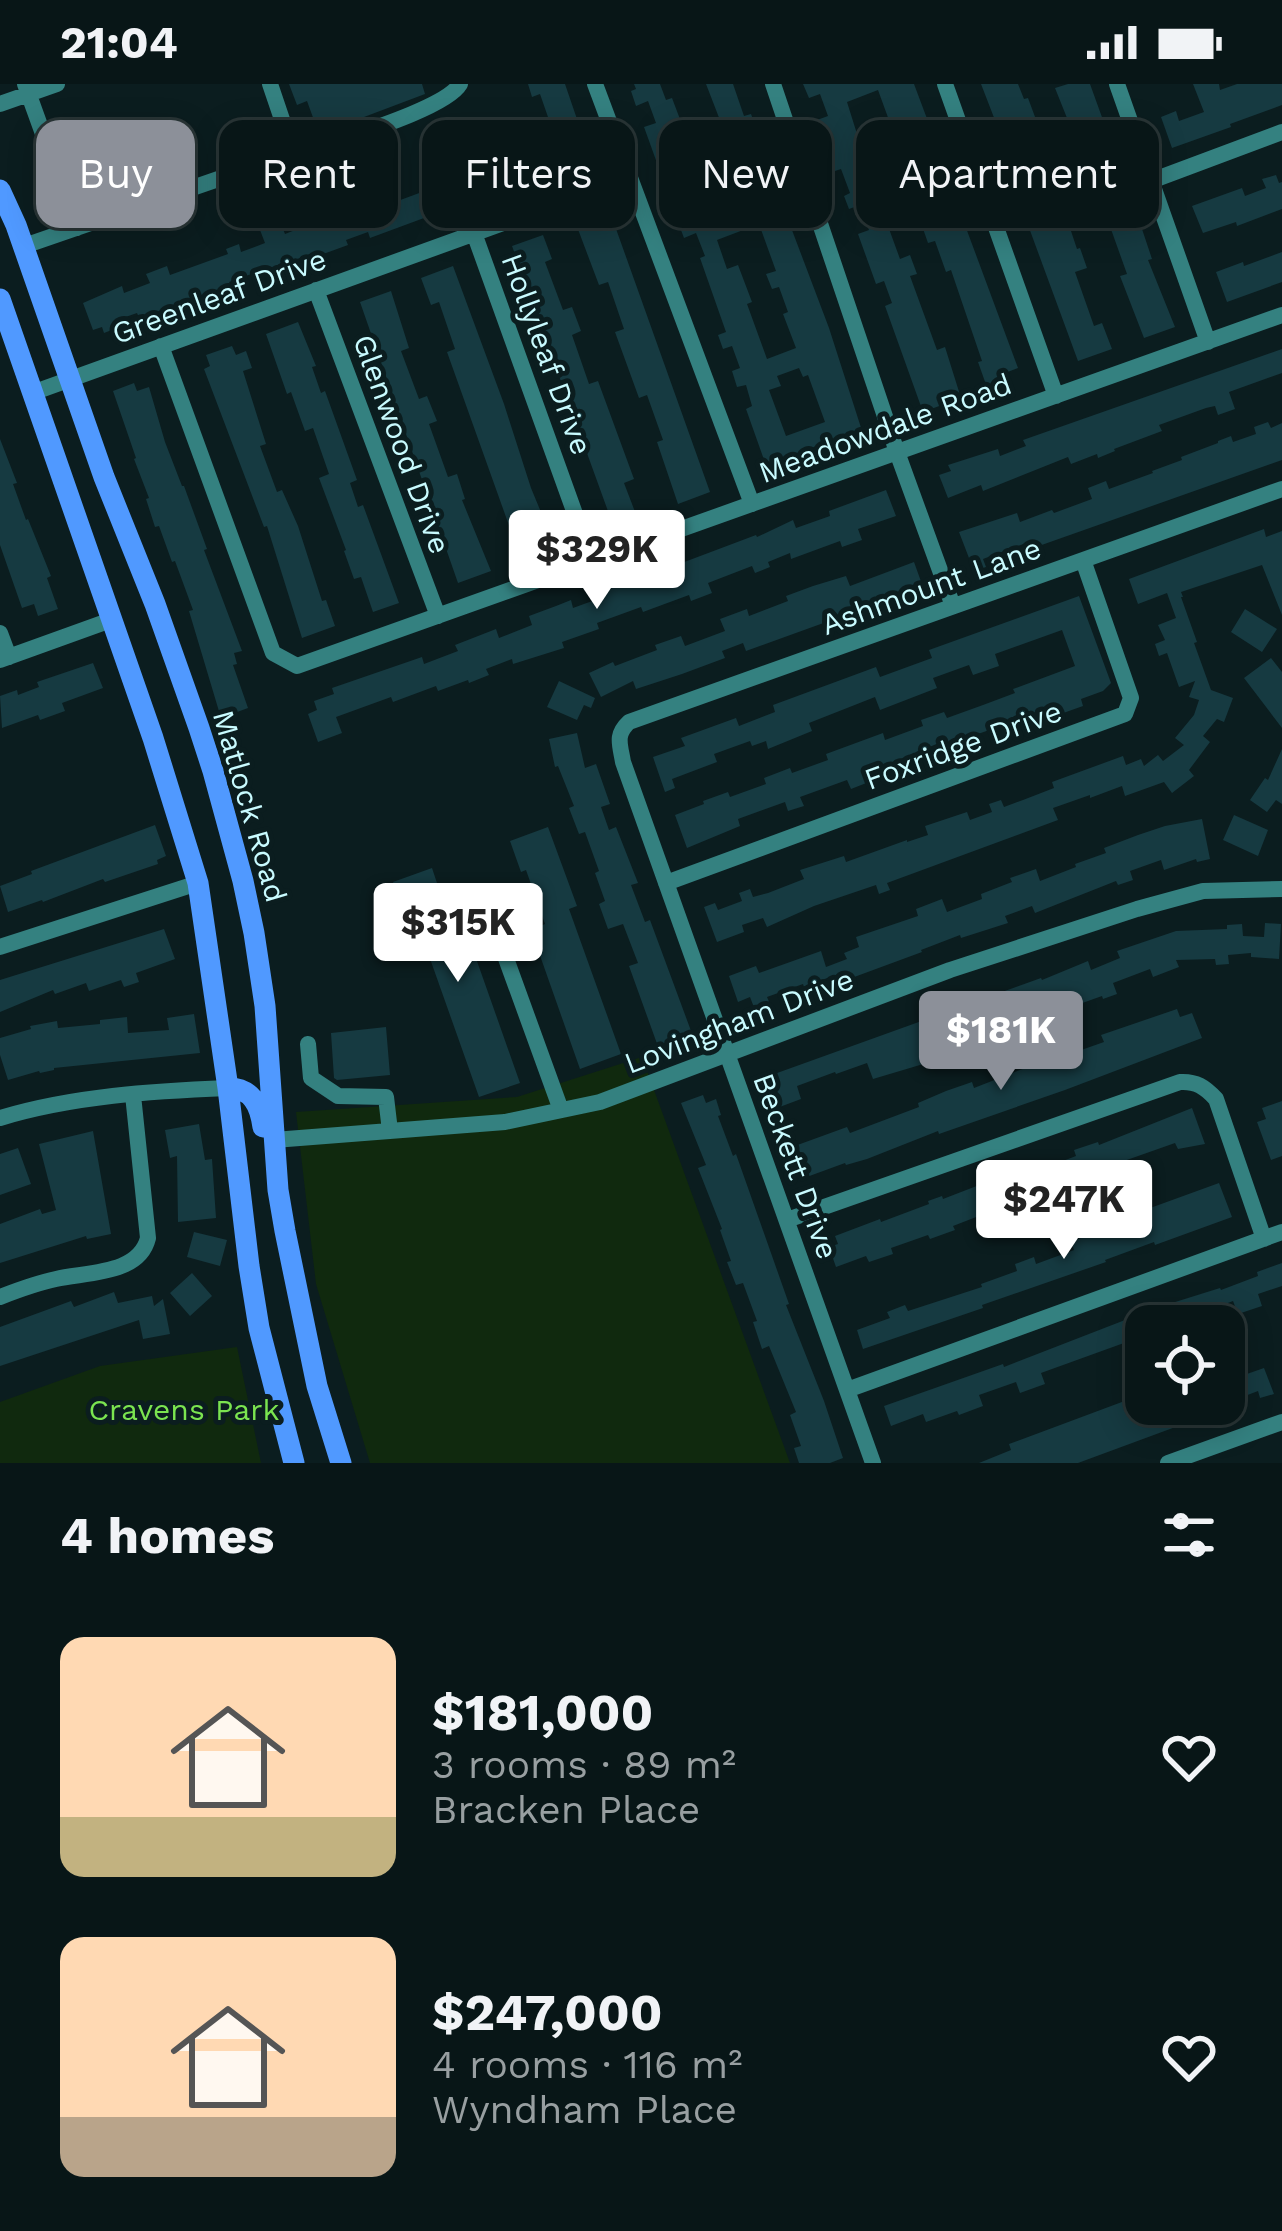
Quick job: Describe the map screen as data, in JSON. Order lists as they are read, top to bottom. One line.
{"streets":{"main road":["Matlock Road"],"street":["Greenleaf Drive","Hollyleaf Drive","Meadowdale Road","Glenwood Drive","Ashmount Lane","Foxridge Drive","Lovingham Drive","Beckett Drive"]},"crossings":[["Greenleaf Drive","Hollyleaf Drive"],["Greenleaf Drive","Meadowdale Road"],["Greenleaf Drive","Glenwood Drive"],["Greenleaf Drive","Matlock Road"],["Hollyleaf Drive","Meadowdale Road"],["Meadowdale Road","Glenwood Drive"],["Ashmount Lane","Foxridge Drive"],["Ashmount Lane","Beckett Drive"],["Foxridge Drive","Beckett Drive"],["Matlock Road","Lovingham Drive"],["Lovingham Drive","Beckett Drive"]],"parks":["Cravens Park"],"page":{"status":"21:04","chip":["Buy","Rent","Filters","New","Apartment"],"price":["$329K","$315K","$181K","$247K"],"heading":"4 homes","list":[{"name":"$181,000","note":"3 rooms · 89 m² · Bracken Place"},{"name":"$247,000","note":"4 rooms · 116 m² · Wyndham Place"}]}}
